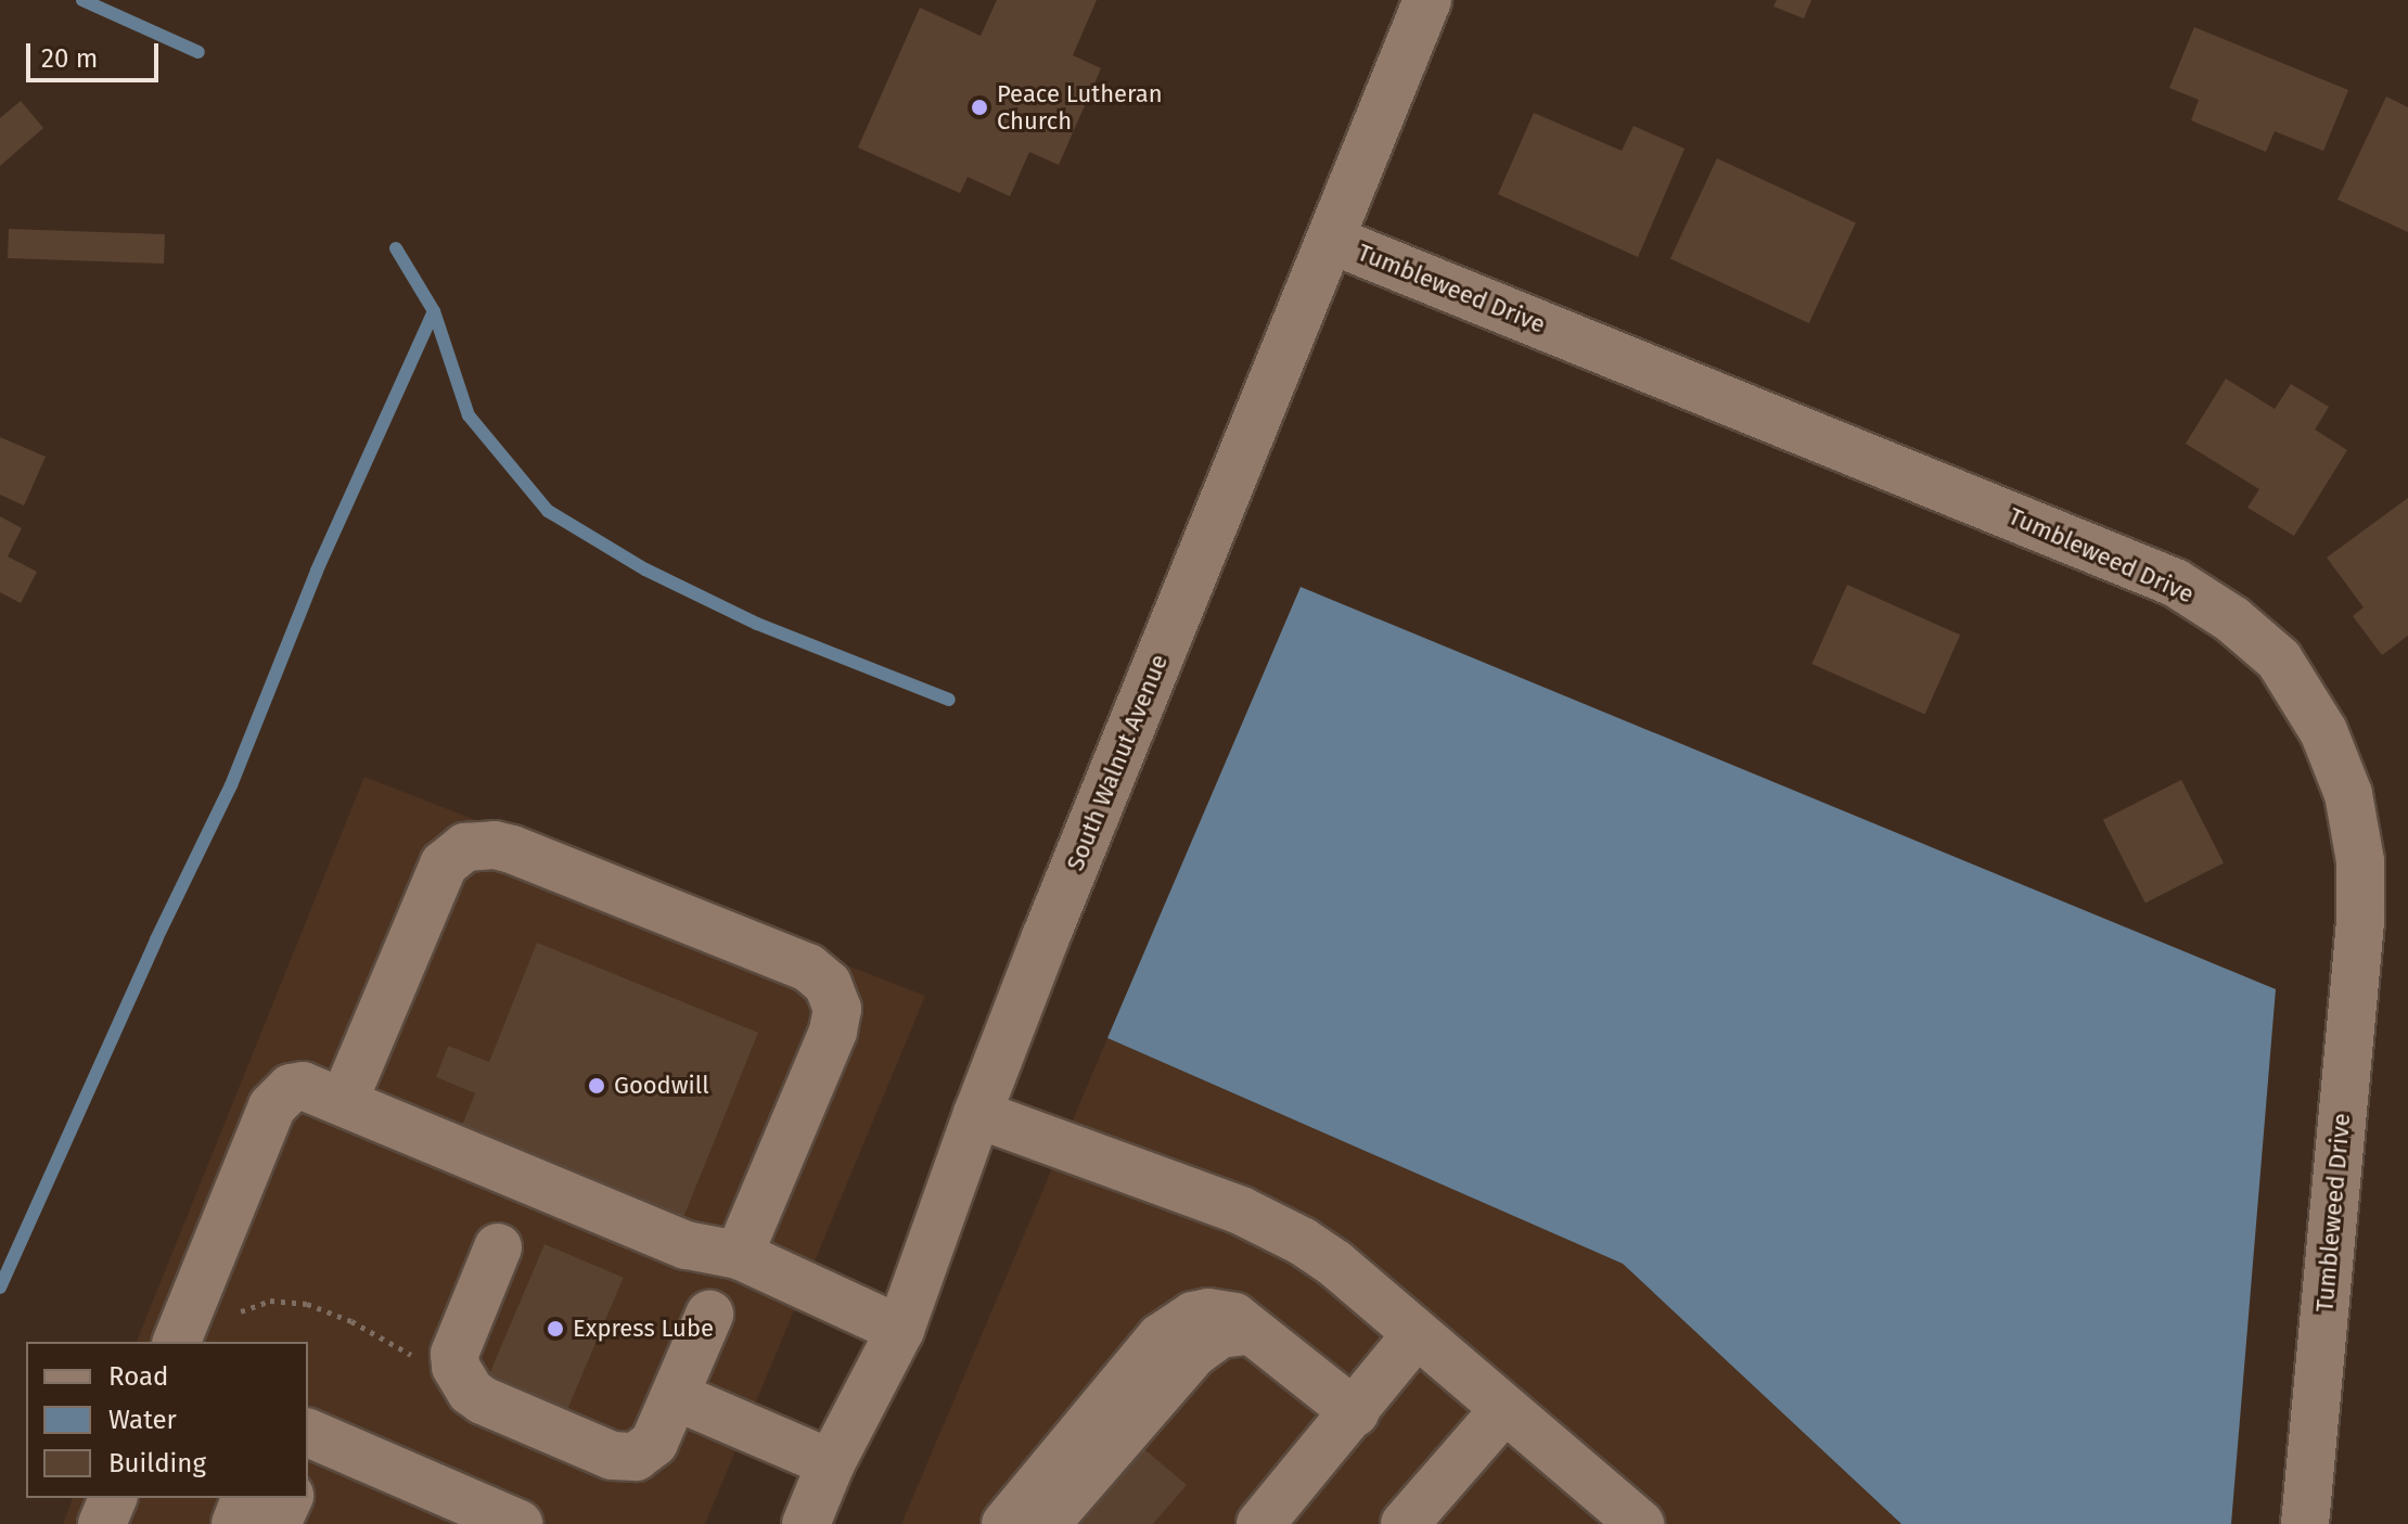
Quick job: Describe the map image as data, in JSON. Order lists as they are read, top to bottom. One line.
{"streets":{"street":["Tumbleweed Drive","South Walnut Avenue"]},"crossings":[["Tumbleweed Drive","South Walnut Avenue"]],"places":["Peace Lutheran Church","Goodwill","Express Lube"],"legend":["Road","Water","Building"],"scale_bar":"20 m"}
